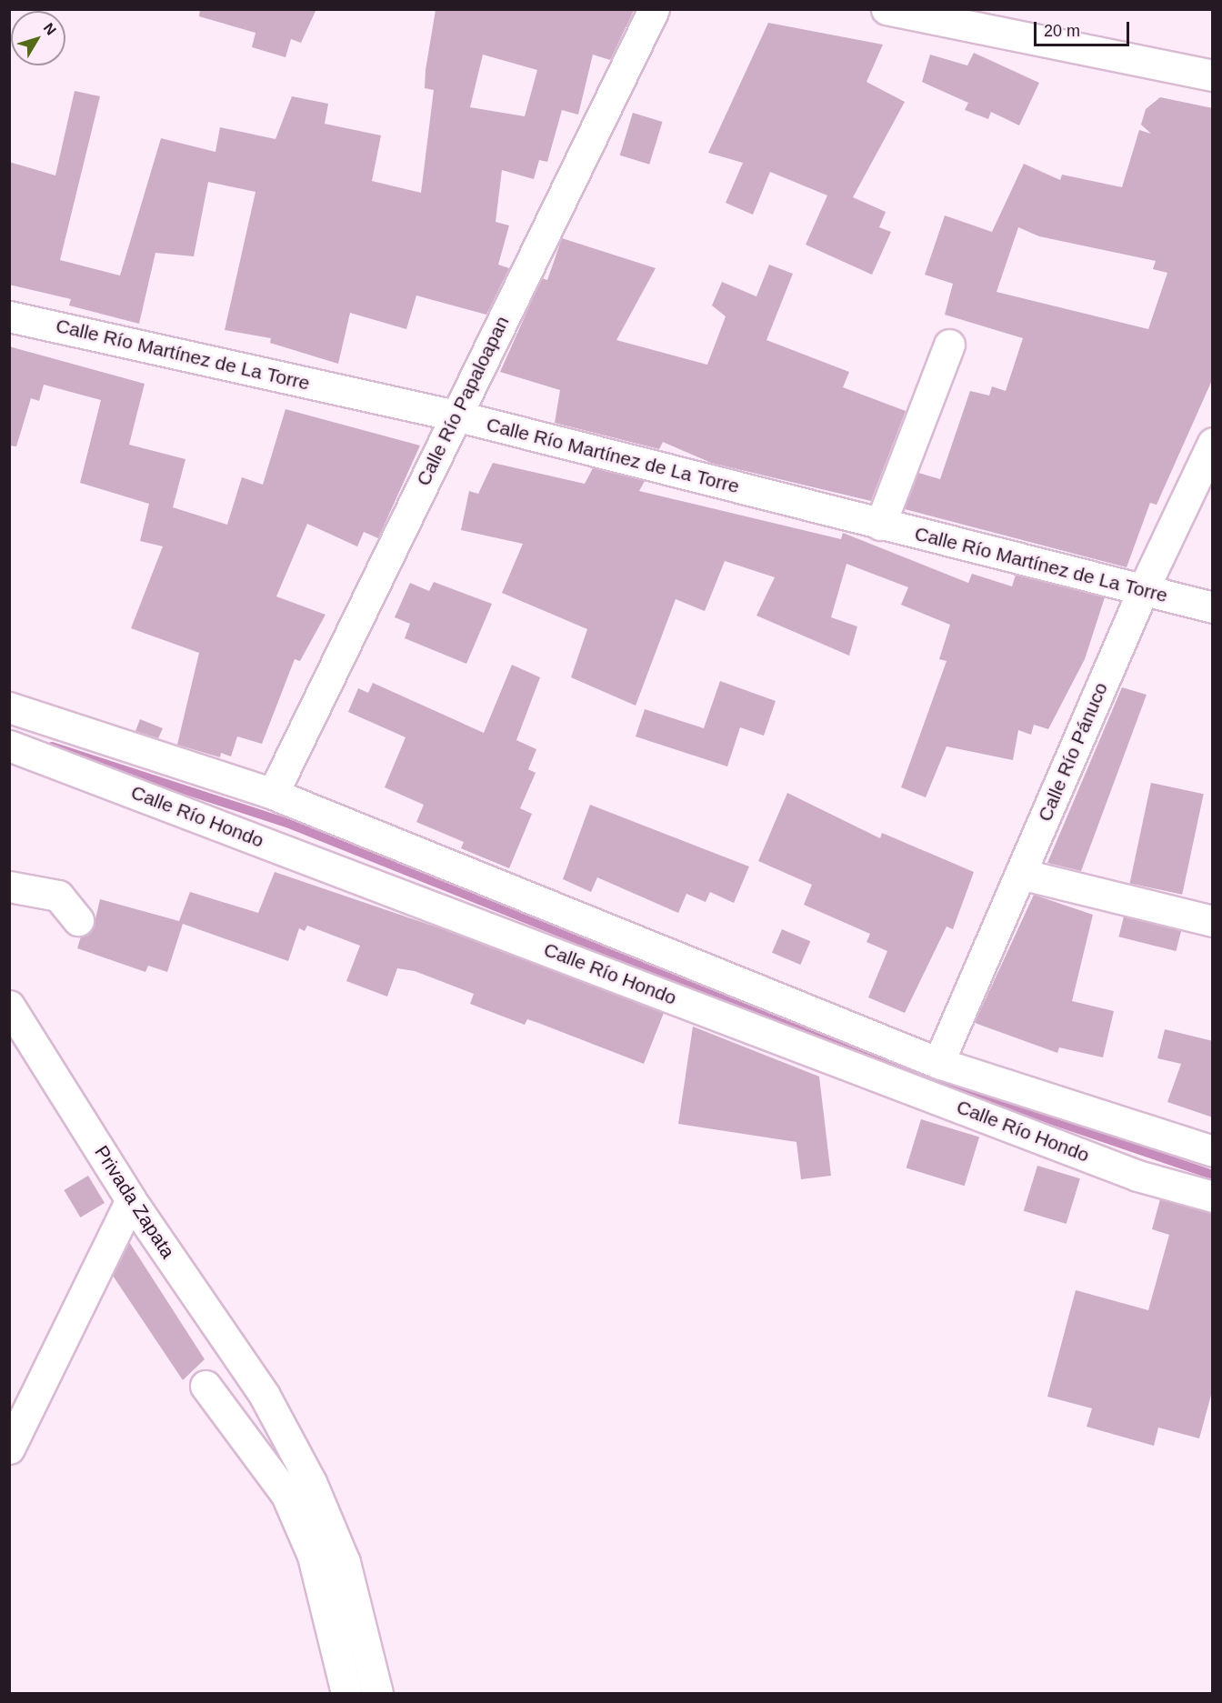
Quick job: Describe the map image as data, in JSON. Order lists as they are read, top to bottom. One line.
{"streets":{"street":["Calle Río Martínez de La Torre","Calle Río Papaloapan","Calle Río Pánuco","Calle Río Hondo","Privada Zapata"]},"crossings":[["Calle Río Martínez de La Torre","Calle Río Papaloapan"],["Calle Río Martínez de La Torre","Calle Río Pánuco"],["Calle Río Papaloapan","Calle Río Hondo"],["Calle Río Pánuco","Calle Río Hondo"]],"scale_bar":"20 m","north":"top right"}
